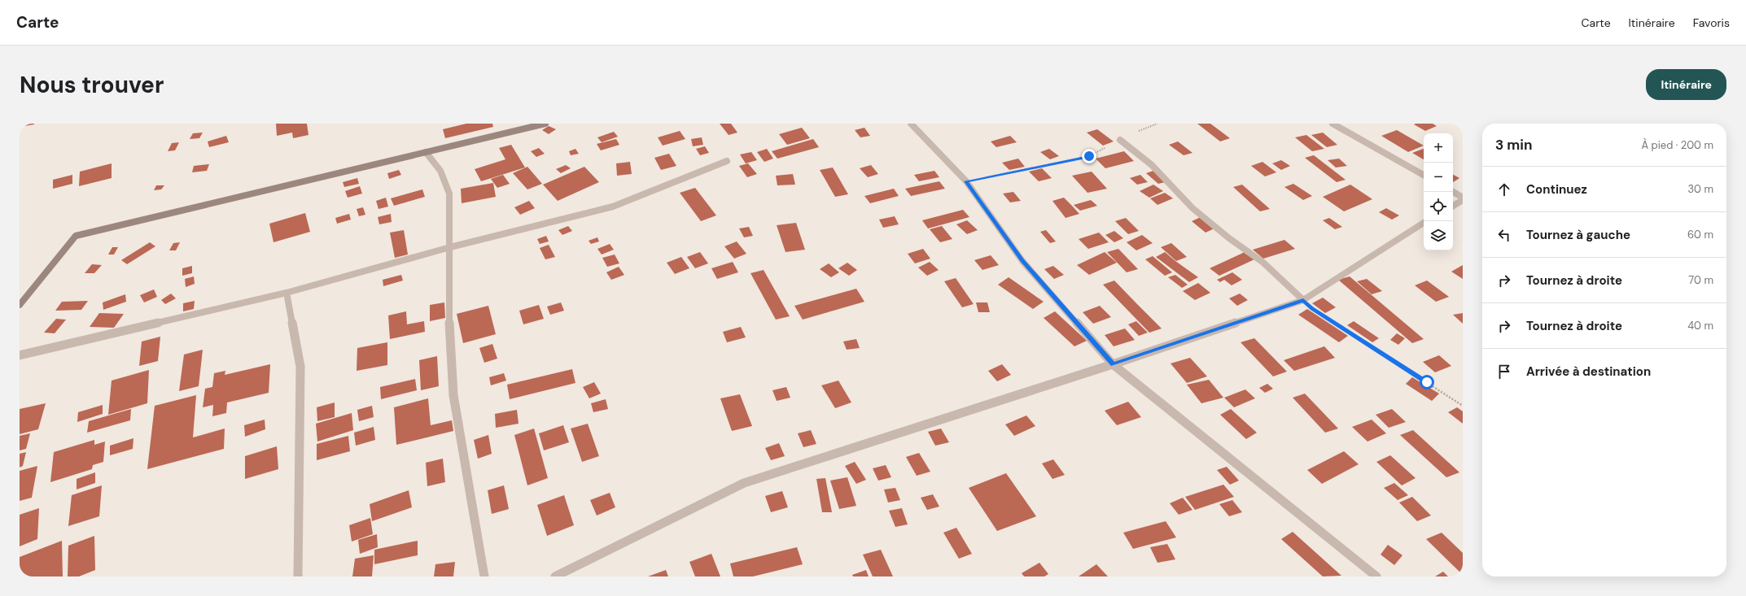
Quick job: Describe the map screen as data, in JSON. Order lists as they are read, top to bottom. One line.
{"page":{"header":"Carte","nav":["Carte","Itinéraire","Favoris"],"buttons":"Itinéraire","title":"Nous trouver","heading":["3 min","À pied · 200 m"],"map_buttons":["+","−"],"list":[["Continuez","30 m"],["Tournez à gauche","60 m"],["Tournez à droite","70 m"],["Tournez à droite","40 m"],"Arrivée à destination"]}}
